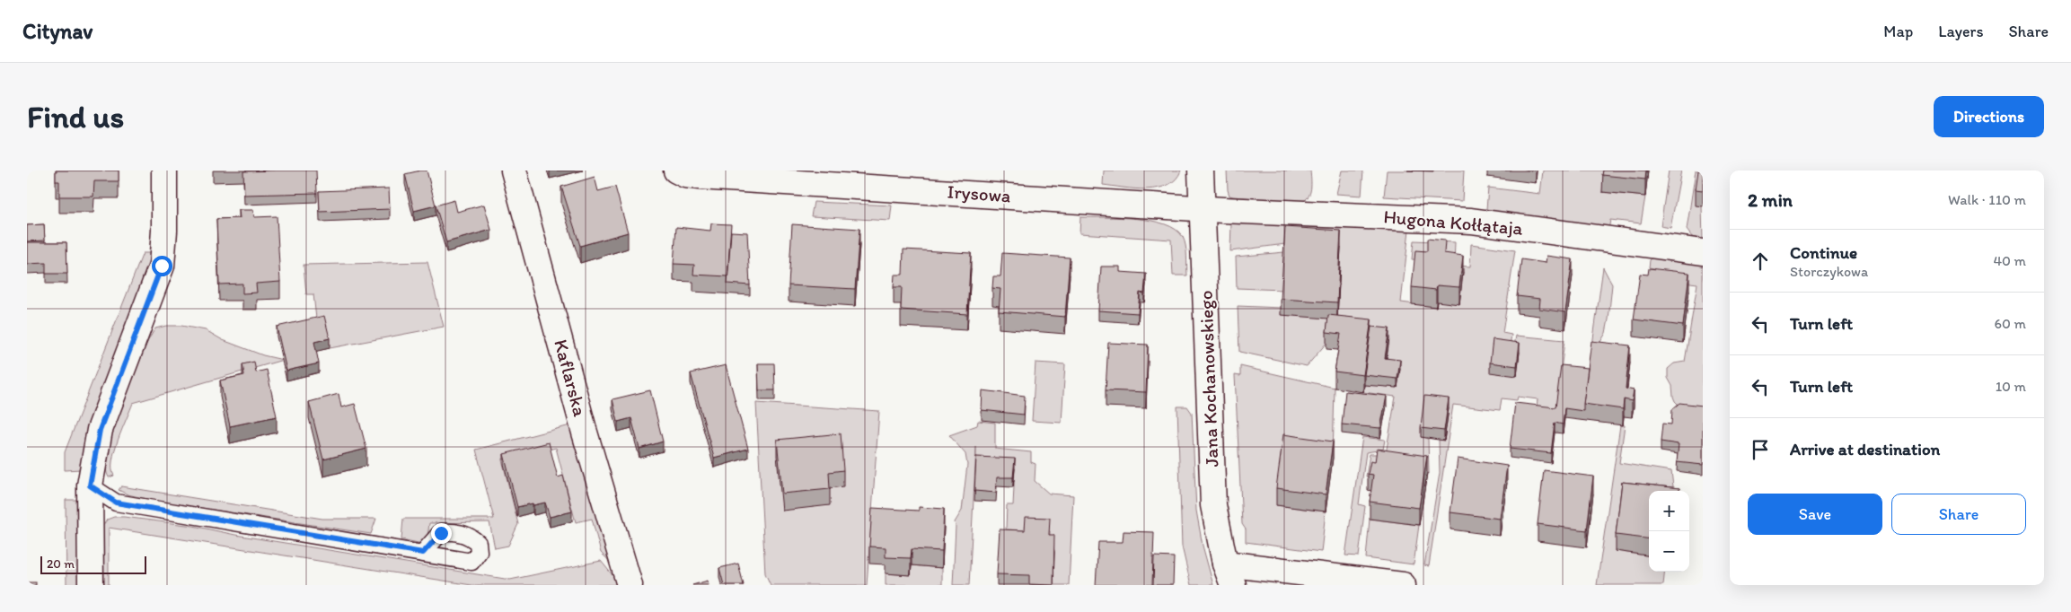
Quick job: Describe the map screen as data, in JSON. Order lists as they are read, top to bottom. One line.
{"streets":{"street":["Irysowa","Hugona Kołłątaja","Kaflarska","Jana Kochanowskiego"]},"crossings":[["Irysowa","Hugona Kołłątaja"],["Irysowa","Jana Kochanowskiego"],["Hugona Kołłątaja","Jana Kochanowskiego"]],"scale_bar":"20 m","page":{"header":"Citynav","nav":["Map","Layers","Share"],"buttons":["Directions",["Save","Share"]],"title":"Find us","heading":["2 min","Walk · 110 m"],"list":[["Continue","Storczykowa","40 m"],["Turn left","60 m"],["Turn left","10 m"],"Arrive at destination"],"map_buttons":["+","−"],"scale":"20 m"}}
